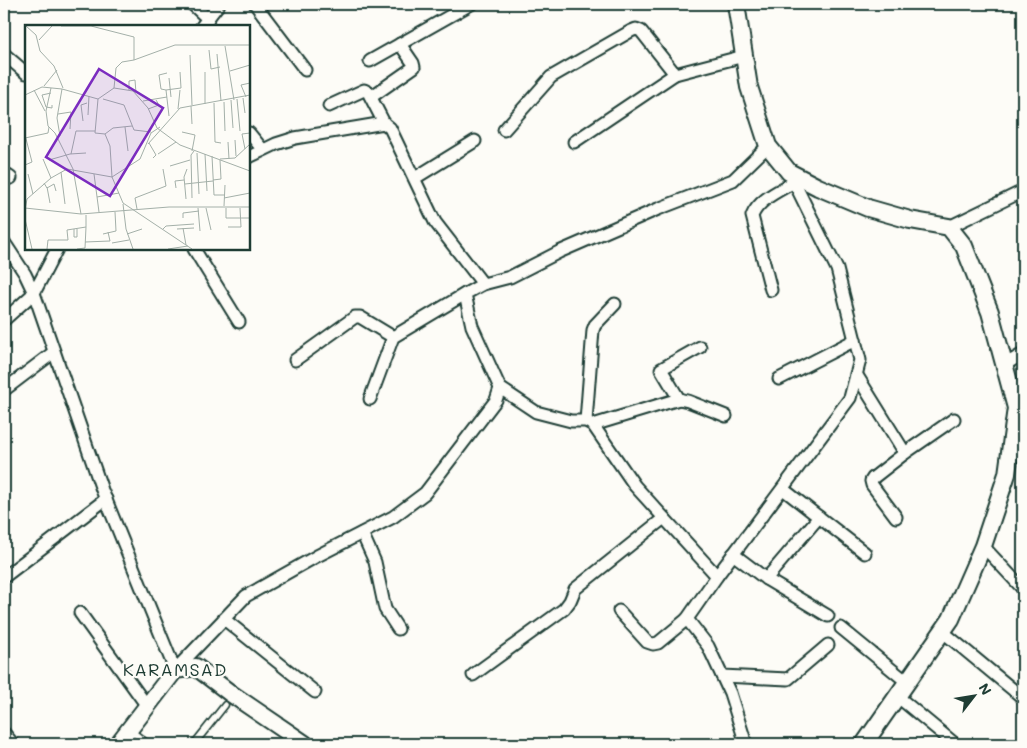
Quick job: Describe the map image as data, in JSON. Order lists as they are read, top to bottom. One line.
{"districts":["KARAMSAD"],"north":"top right"}
